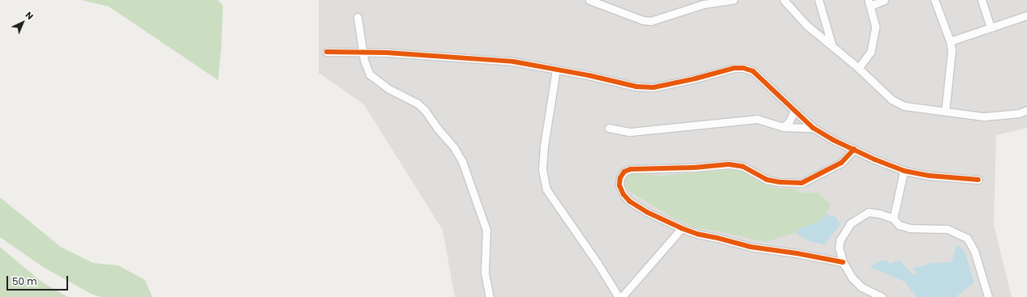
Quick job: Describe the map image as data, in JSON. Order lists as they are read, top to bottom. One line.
{"scale_bar":"50 m","north":"top right"}
